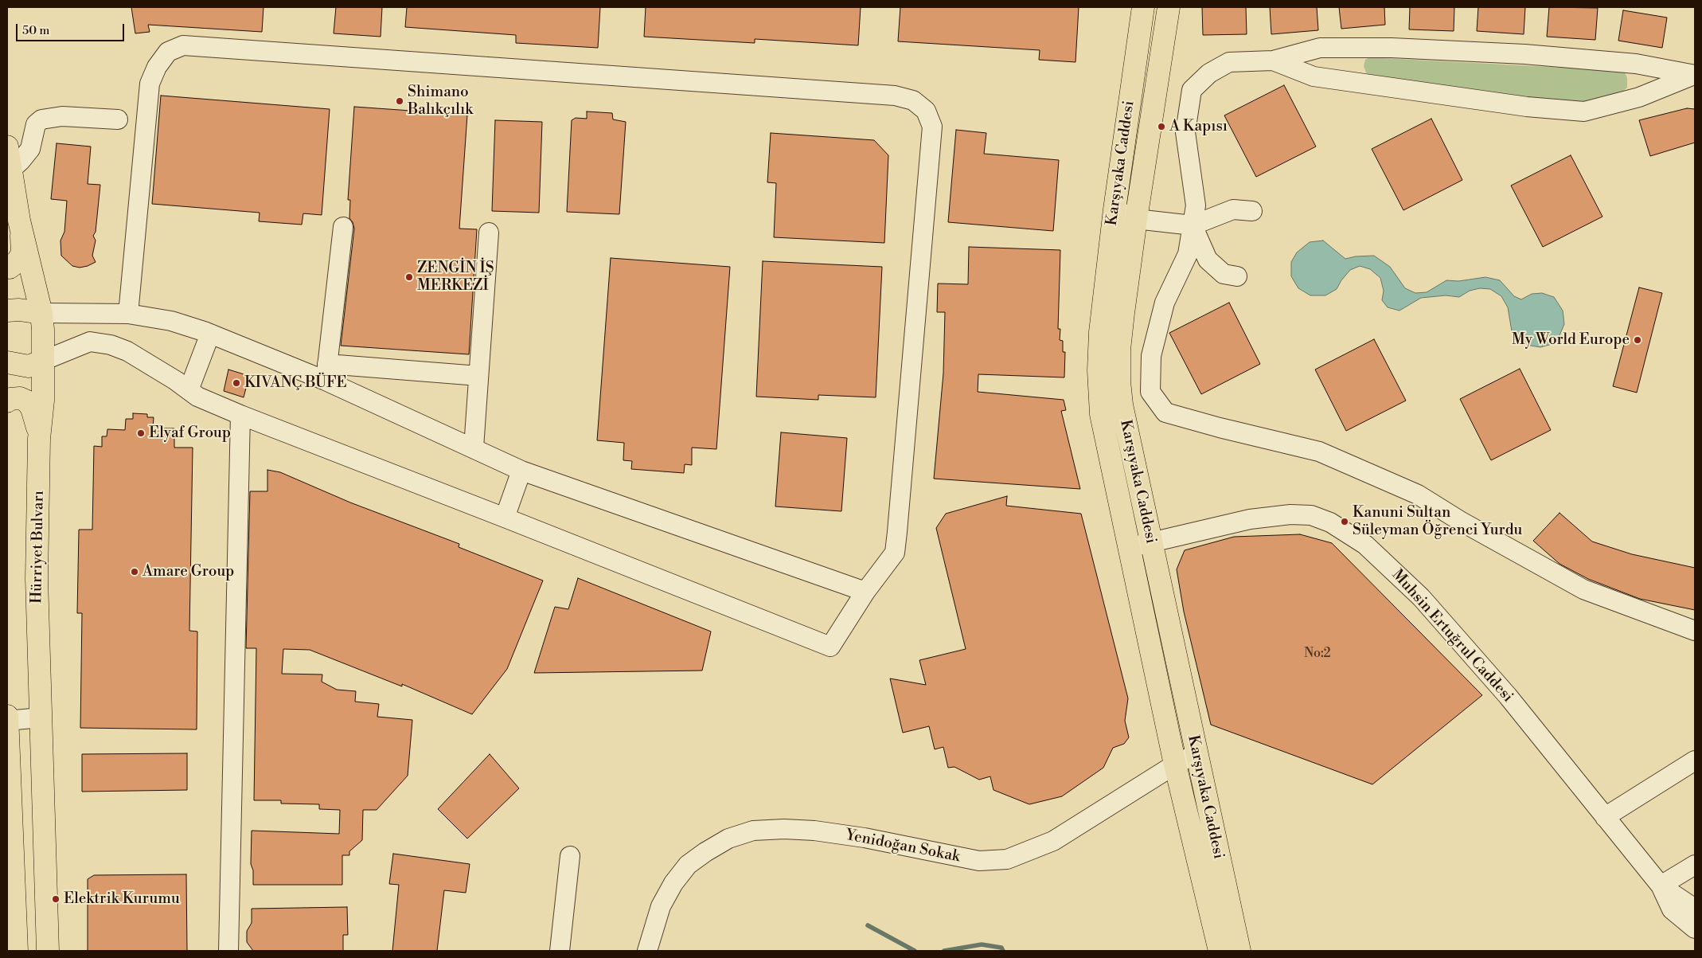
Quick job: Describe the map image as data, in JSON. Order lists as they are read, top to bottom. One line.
{"streets":{"main road":["Karşıyaka Caddesi","Hürriyet Bulvarı"],"street":["Muhsin Ertuğrul Caddesi","Yenidoğan Sokak"]},"crossings":[["Karşıyaka Caddesi","Muhsin Ertuğrul Caddesi"],["Karşıyaka Caddesi","Yenidoğan Sokak"]],"places":["Shimano Balıkçılık","A Kapısı","ZENGİN İŞ MERKEZİ","My World Europe","KIVANÇ BÜFE","Elyaf Group","Kanuni Sultan Süleyman Öğrenci Yurdu","Amare Group","Elektrik Kurumu"],"house_numbers":["No:2"],"scale_bar":"50 m"}
